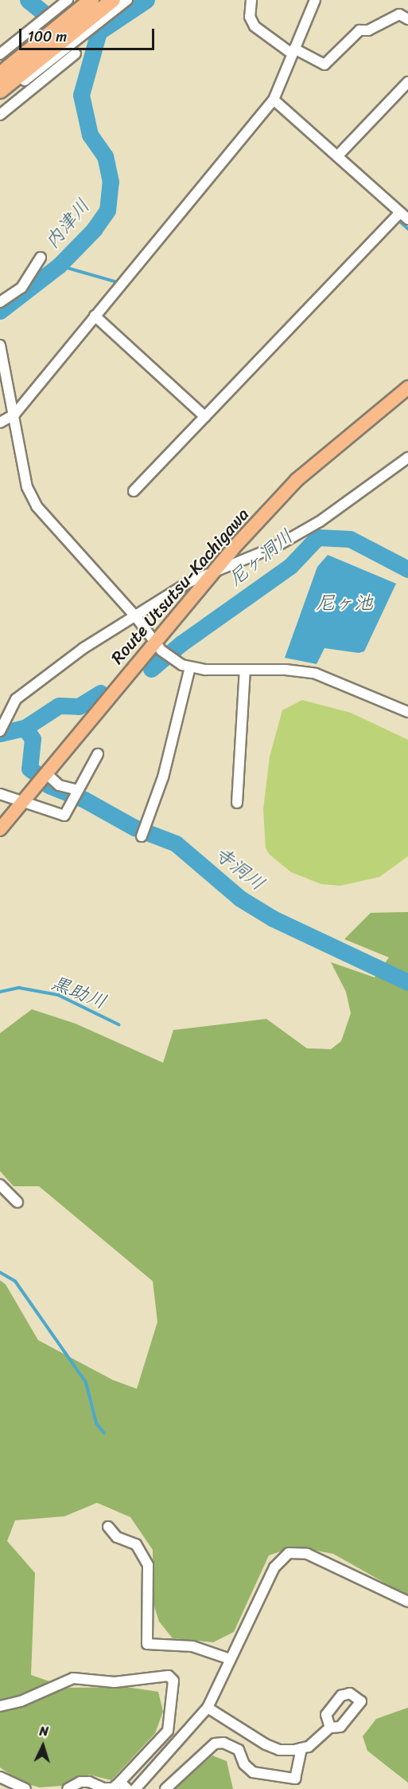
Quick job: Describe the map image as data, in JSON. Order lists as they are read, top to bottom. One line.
{"streets":{"main road":["Route Utsutsu-Kachigawa"]},"water":["内津川","尼ヶ洞川","尼ヶ池","寺洞川","黒助川"],"scale_bar":"100 m","north":"top"}
